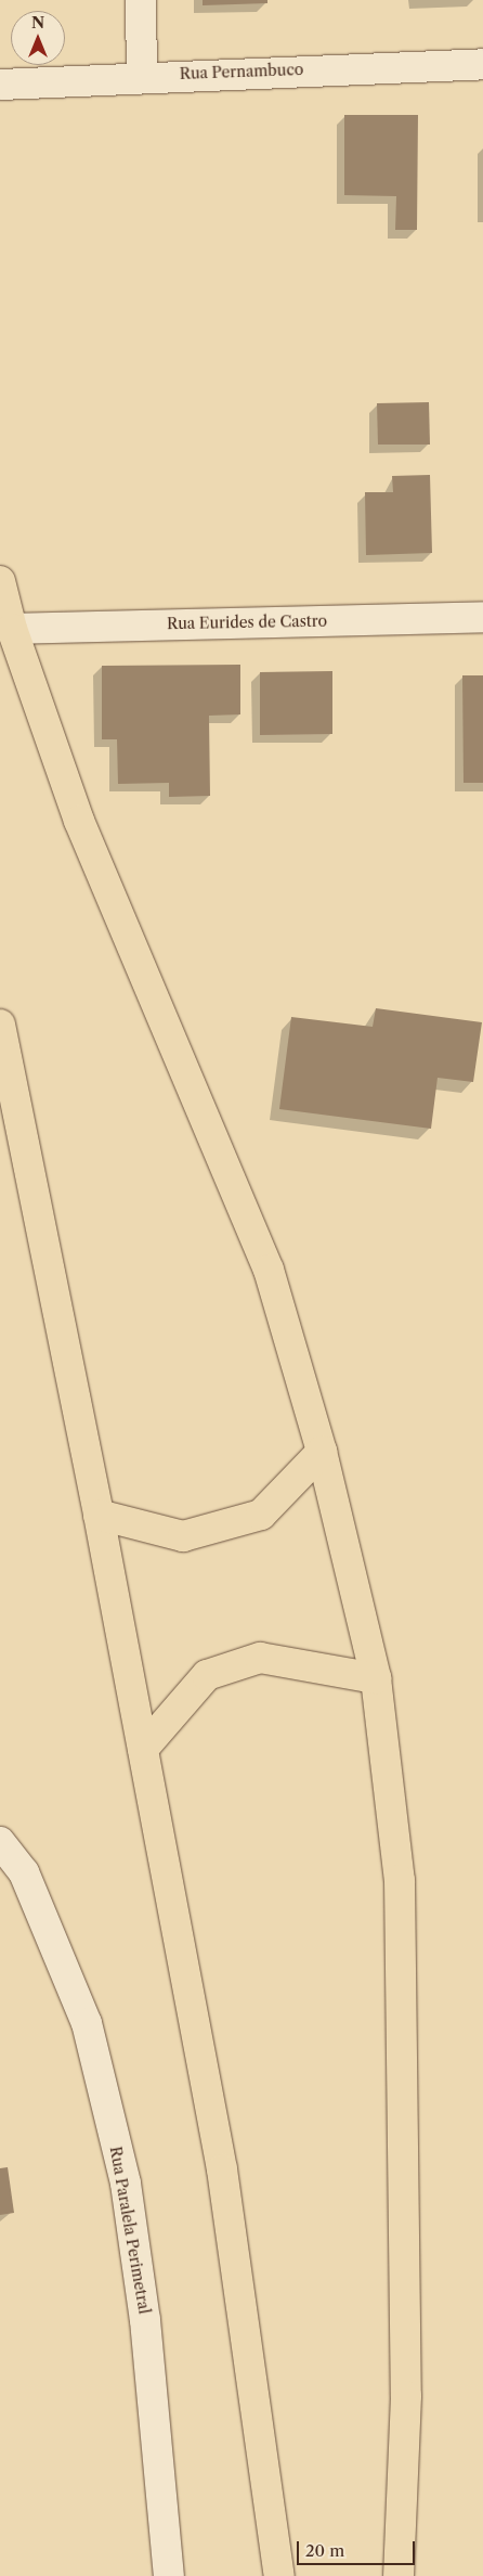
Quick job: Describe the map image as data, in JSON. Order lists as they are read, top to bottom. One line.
{"streets":{"street":["Rua Pernambuco","Rua Eurides de Castro","Rua Paralela Perimetral"]},"scale_bar":"20 m","north":"top"}
